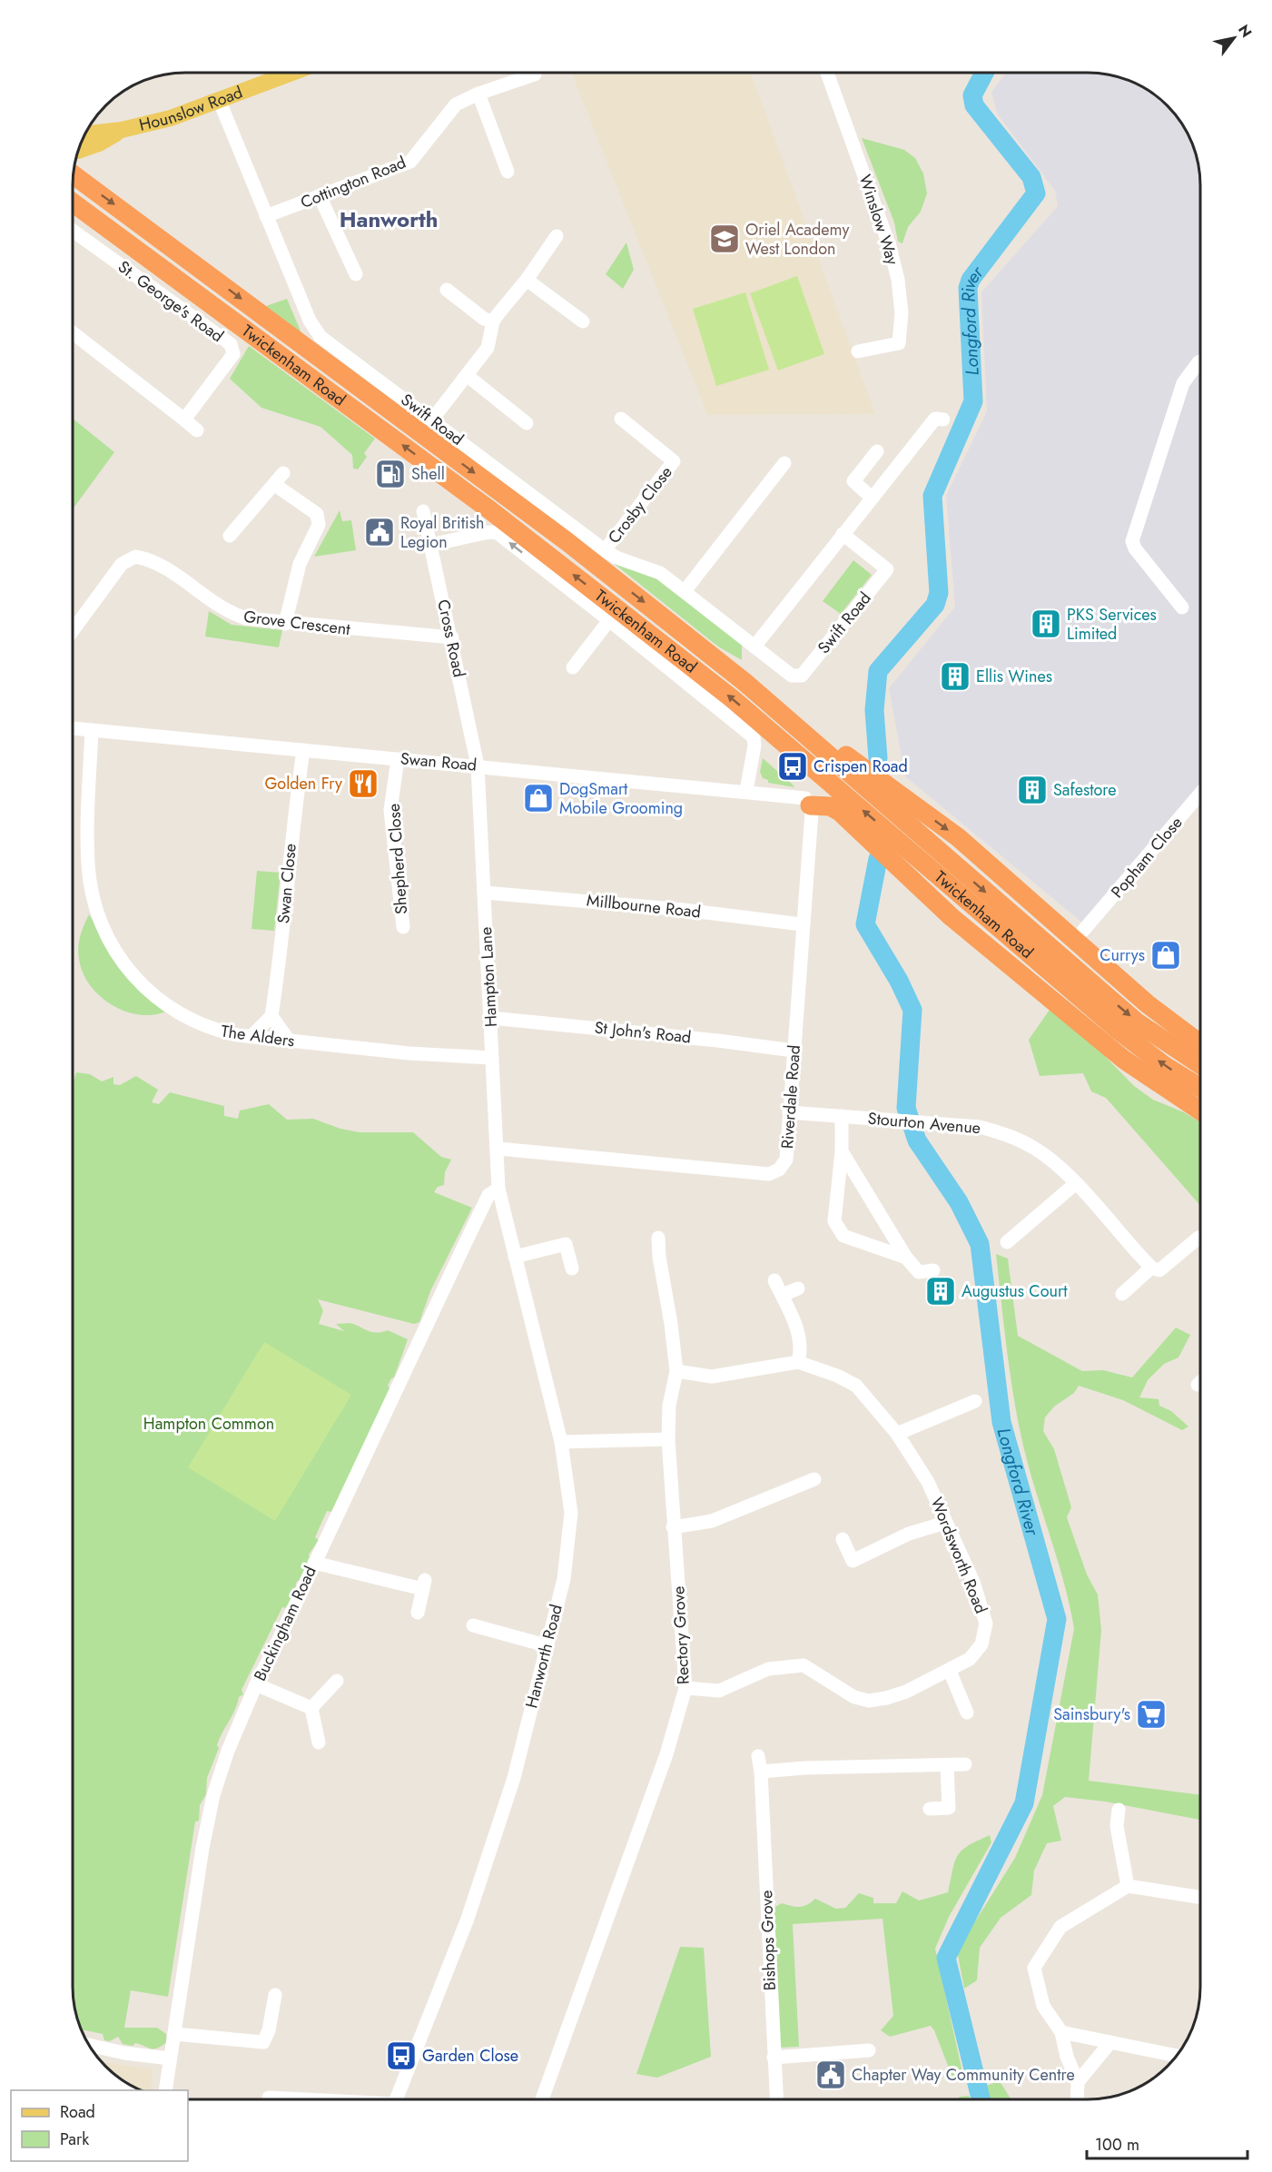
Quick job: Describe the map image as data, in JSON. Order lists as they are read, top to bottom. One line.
{"streets":{"highway":["Twickenham Road"],"main road":["Hounslow Road"],"street":["Cottington Road","Winslow Way","St. George's Road","Swift Road","Crosby Close","Grove Crescent","Cross Road","Swan Road","Popham Close","Shepherd Close","Swan Close","Millbourne Road","Hampton Lane","St John's Road","The Alders","Riverdale Road","Stourton Avenue","Wordsworth Road","Buckingham Road","Rectory Grove","Hanworth Road","Bishops Grove"]},"crossings":[["Hounslow Road","Swift Road"],["Cottington Road","Swift Road"],["Swift Road","Crosby Close"],["Grove Crescent","Cross Road"],["Cross Road","Swan Road"],["Cross Road","Hampton Lane"],["Swan Road","Shepherd Close"],["Swan Road","Swan Close"],["Swan Road","Hampton Lane"],["Swan Road","The Alders"],["Swan Road","Riverdale Road"],["Millbourne Road","Hampton Lane"],["Millbourne Road","Riverdale Road"],["Hampton Lane","St John's Road"],["Hampton Lane","The Alders"],["Hampton Lane","Riverdale Road"],["Hampton Lane","Buckingham Road"],["Hampton Lane","Hanworth Road"],["St John's Road","Riverdale Road"],["Riverdale Road","Stourton Avenue"],["Wordsworth Road","Rectory Grove"],["Buckingham Road","Hanworth Road"]],"districts":["Hanworth"],"water":["Longford River"],"parks":["Hampton Common"],"places":{"school or university":["Oriel Academy West London"],"fuel station":["Shell"],"public building":["Royal British Legion","Chapter Way Community Centre"],"building":["PKS Services Limited","Ellis Wines","Safestore","Augustus Court"],"bus stop":["Crispen Road","Garden Close"],"restaurant":["Golden Fry"],"shop":["DogSmart Mobile Grooming","Currys"],"supermarket":["Sainsbury's"]},"legend":["Road","Park"],"scale_bar":"100 m","north":"top right"}
